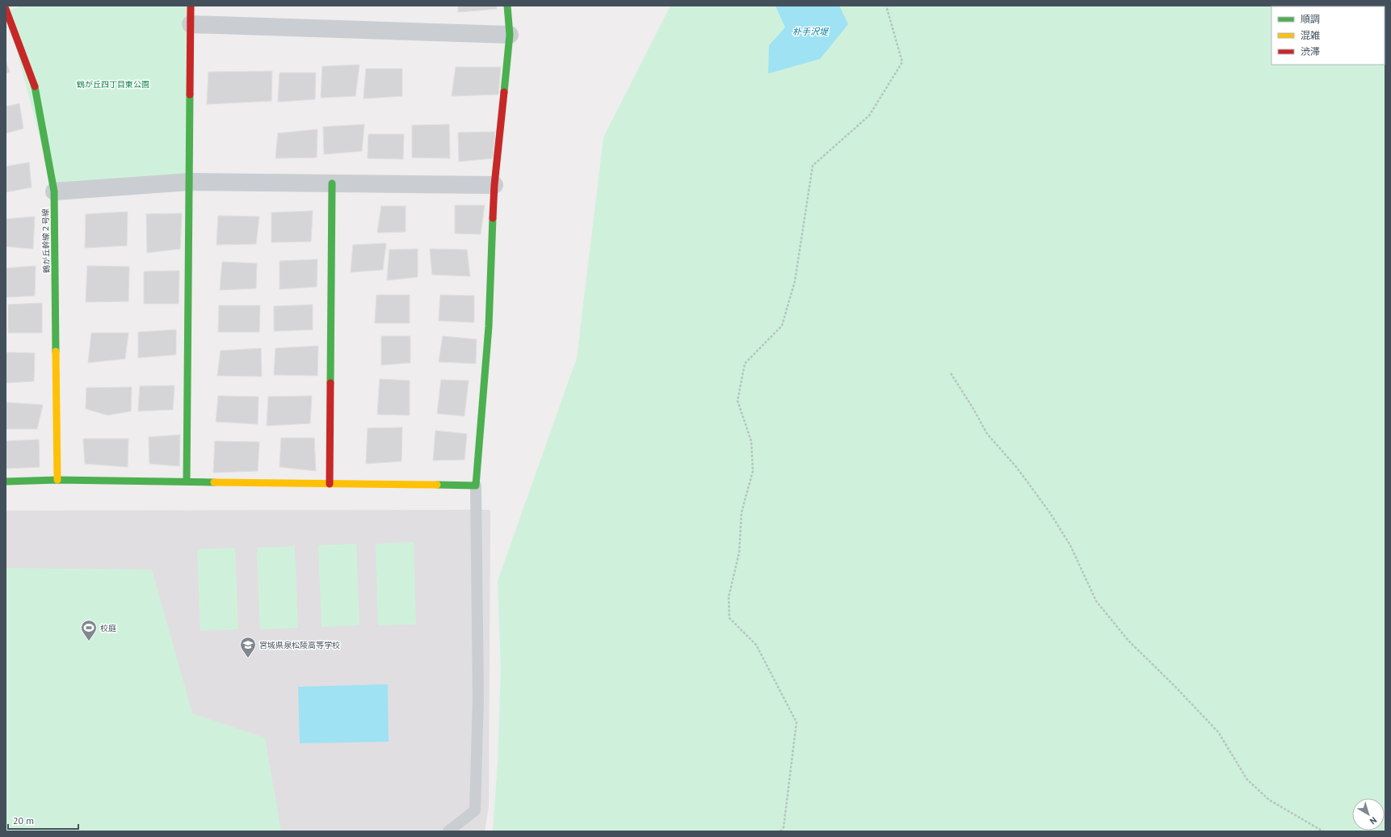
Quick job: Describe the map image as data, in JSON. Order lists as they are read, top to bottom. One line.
{"streets":{"street":["鶴が丘幹線２号線"]},"water":["朴手沢堤"],"parks":["鶴が丘四丁目東公園"],"places":{"sports":["校庭"],"school or university":["宮城県泉松陵高等学校"]},"legend":["順調","混雑","渋滞"],"scale_bar":"20 m","north":"bottom right"}
